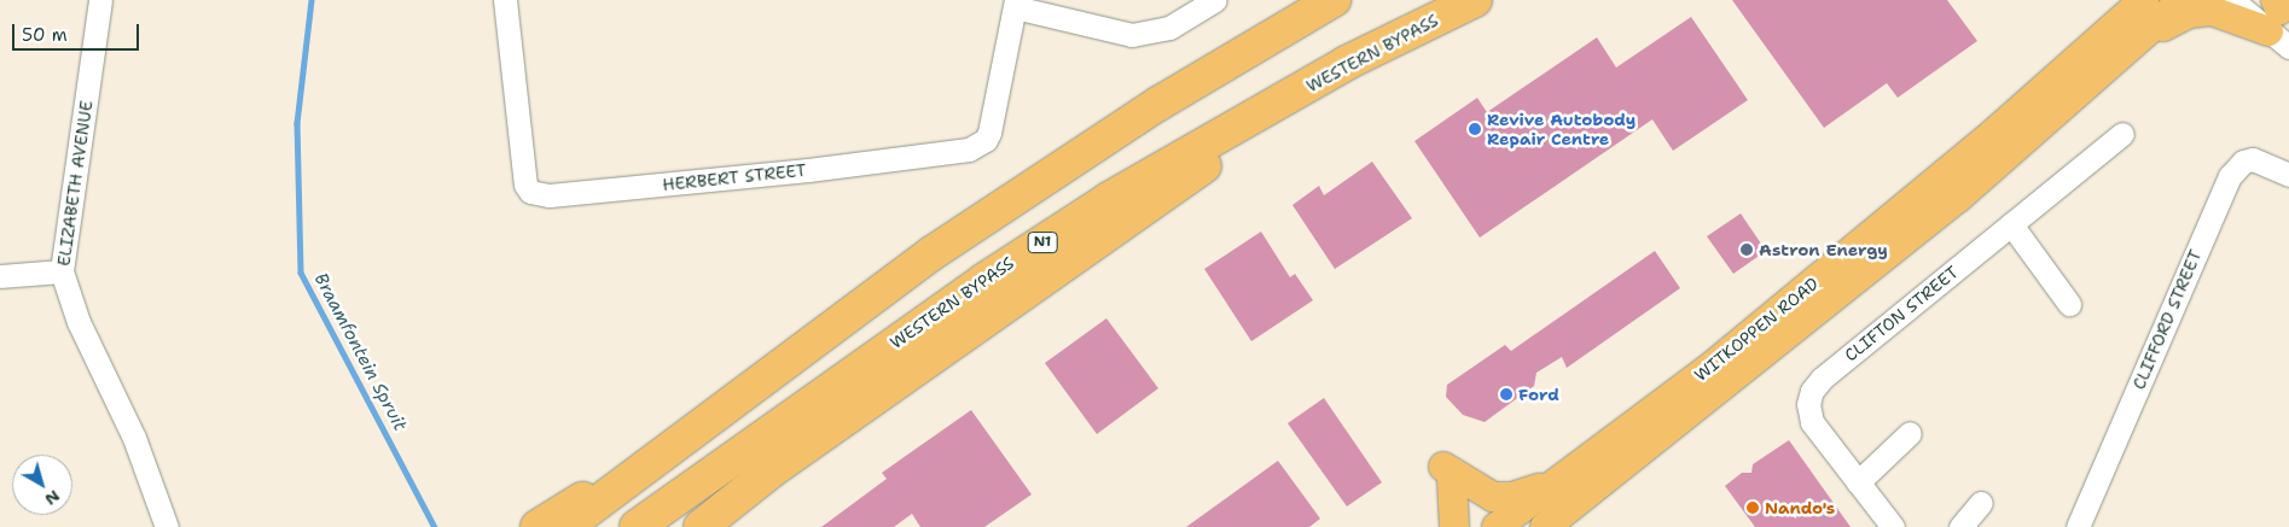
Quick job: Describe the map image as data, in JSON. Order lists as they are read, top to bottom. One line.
{"streets":{"highway":["WESTERN BYPASS","N1"],"main road":["WITKOPPEN ROAD"],"street":["HERBERT STREET","ELIZABETH AVENUE","CLIFTON STREET","CLIFFORD STREET"]},"water":["Braamfontein Spruit"],"places":["Revive Autobody Repair Centre","Astron Energy","Ford","Nando's"],"scale_bar":"50 m","north":"bottom right"}
